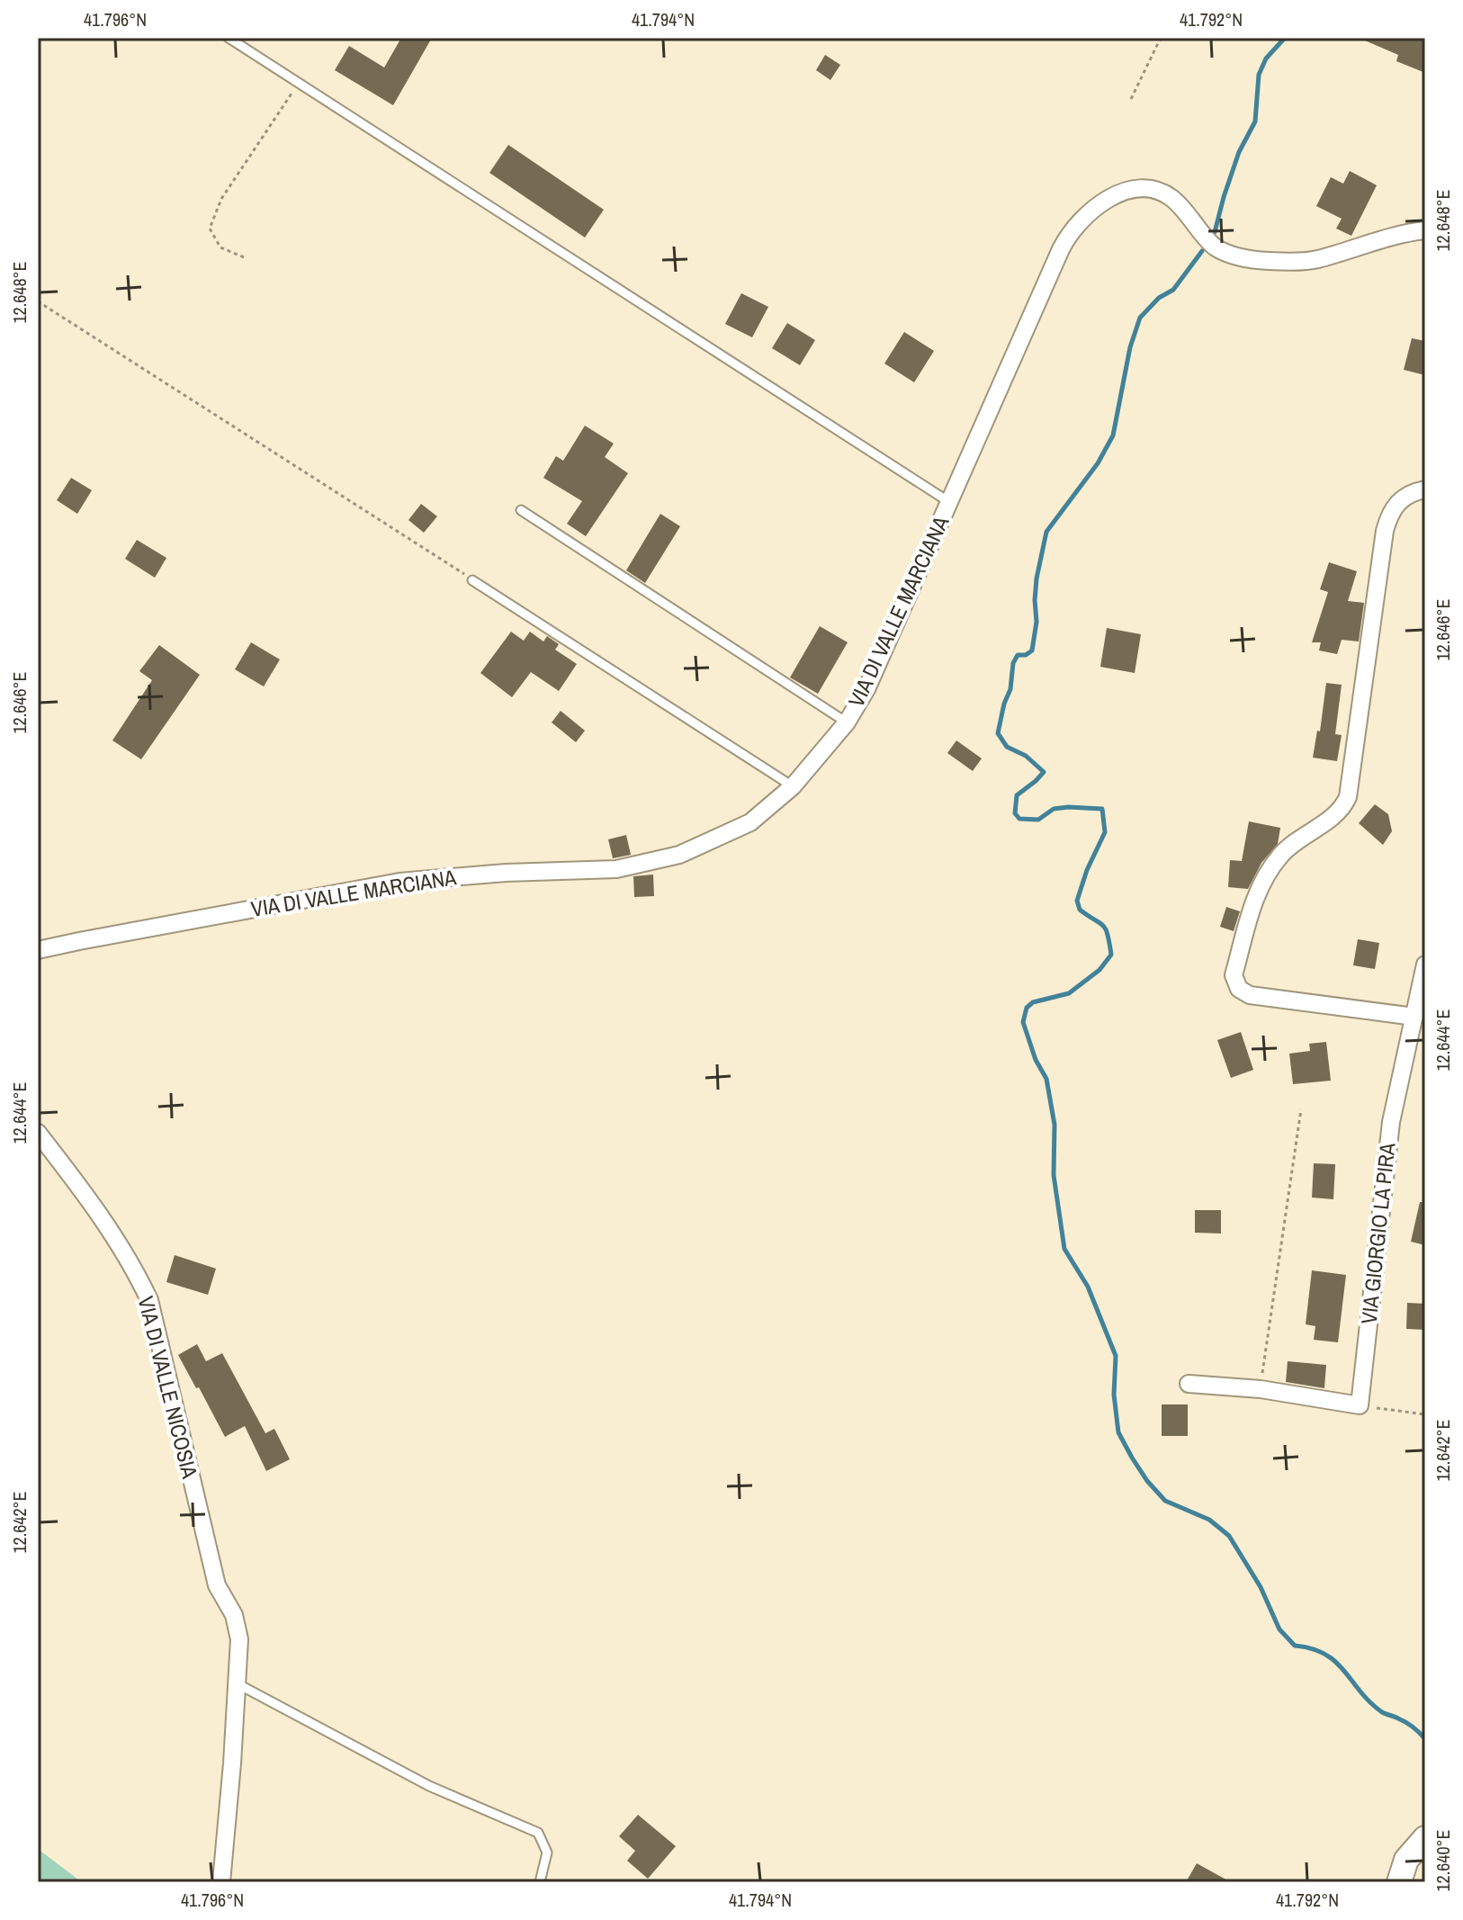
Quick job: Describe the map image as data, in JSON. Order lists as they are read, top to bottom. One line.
{"streets":{"street":["VIA DI VALLE MARCIANA","VIA GIORGIO LA PIRA","VIA DI VALLE NICOSIA"]},"coordinates":["41.796°N","41.794°N","41.792°N","12.648°E","12.646°E","12.644°E","12.642°E","12.640°E"]}
